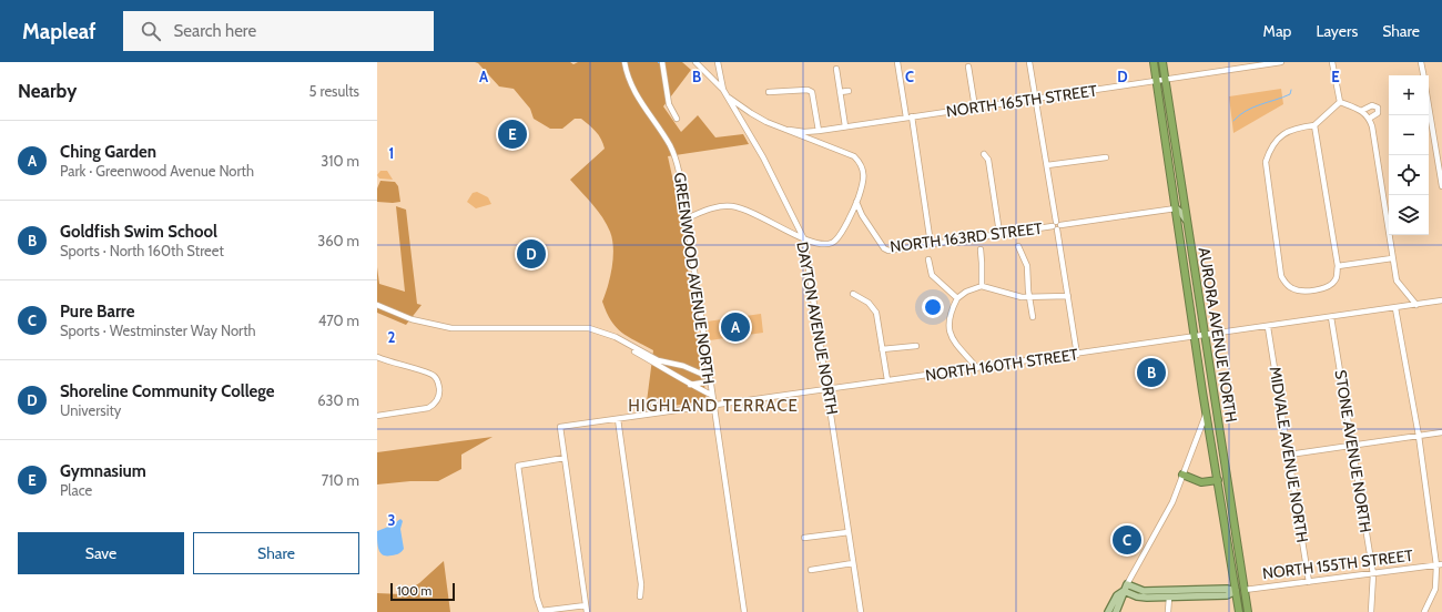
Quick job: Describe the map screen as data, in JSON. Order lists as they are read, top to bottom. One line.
{"streets":{"highway":["AURORA AVENUE NORTH"],"main road":["NORTH 155TH STREET"],"street":["NORTH 165TH STREET","NORTH 163RD STREET","GREENWOOD AVENUE NORTH","DAYTON AVENUE NORTH","NORTH 160TH STREET","STONE AVENUE NORTH","MIDVALE AVENUE NORTH"]},"crossings":[["NORTH 165TH STREET","AURORA AVENUE NORTH"],["NORTH 163RD STREET","AURORA AVENUE NORTH"],["GREENWOOD AVENUE NORTH","NORTH 160TH STREET"],["DAYTON AVENUE NORTH","NORTH 160TH STREET"],["AURORA AVENUE NORTH","NORTH 160TH STREET"],["AURORA AVENUE NORTH","NORTH 155TH STREET"],["NORTH 160TH STREET","STONE AVENUE NORTH"],["NORTH 160TH STREET","MIDVALE AVENUE NORTH"],["STONE AVENUE NORTH","NORTH 155TH STREET"],["MIDVALE AVENUE NORTH","NORTH 155TH STREET"]],"districts":["HIGHLAND TERRACE"],"scale_bar":"100 m","page":{"header":"Mapleaf","search":"Search here","nav":["Map","Layers","Share"],"heading":["Nearby","5 results"],"map_buttons":["+","−"],"pins":["E","D","A","B","C"],"list":[{"mark":"A","name":"Ching Garden","note":"Park · Greenwood Avenue North","value":"310 m"},{"mark":"B","name":"Goldfish Swim School","note":"Sports · North 160th Street","value":"360 m"},{"mark":"C","name":"Pure Barre","note":"Sports · Westminster Way North","value":"470 m"},{"mark":"D","name":"Shoreline Community College","note":"University","value":"630 m"},{"mark":"E","name":"Gymnasium","note":"Place","value":"710 m"}],"buttons":["Save","Share"],"scale":"100 m"},"grid":{"columns":["A","B","C","D","E"],"rows":["1","2","3"]}}
